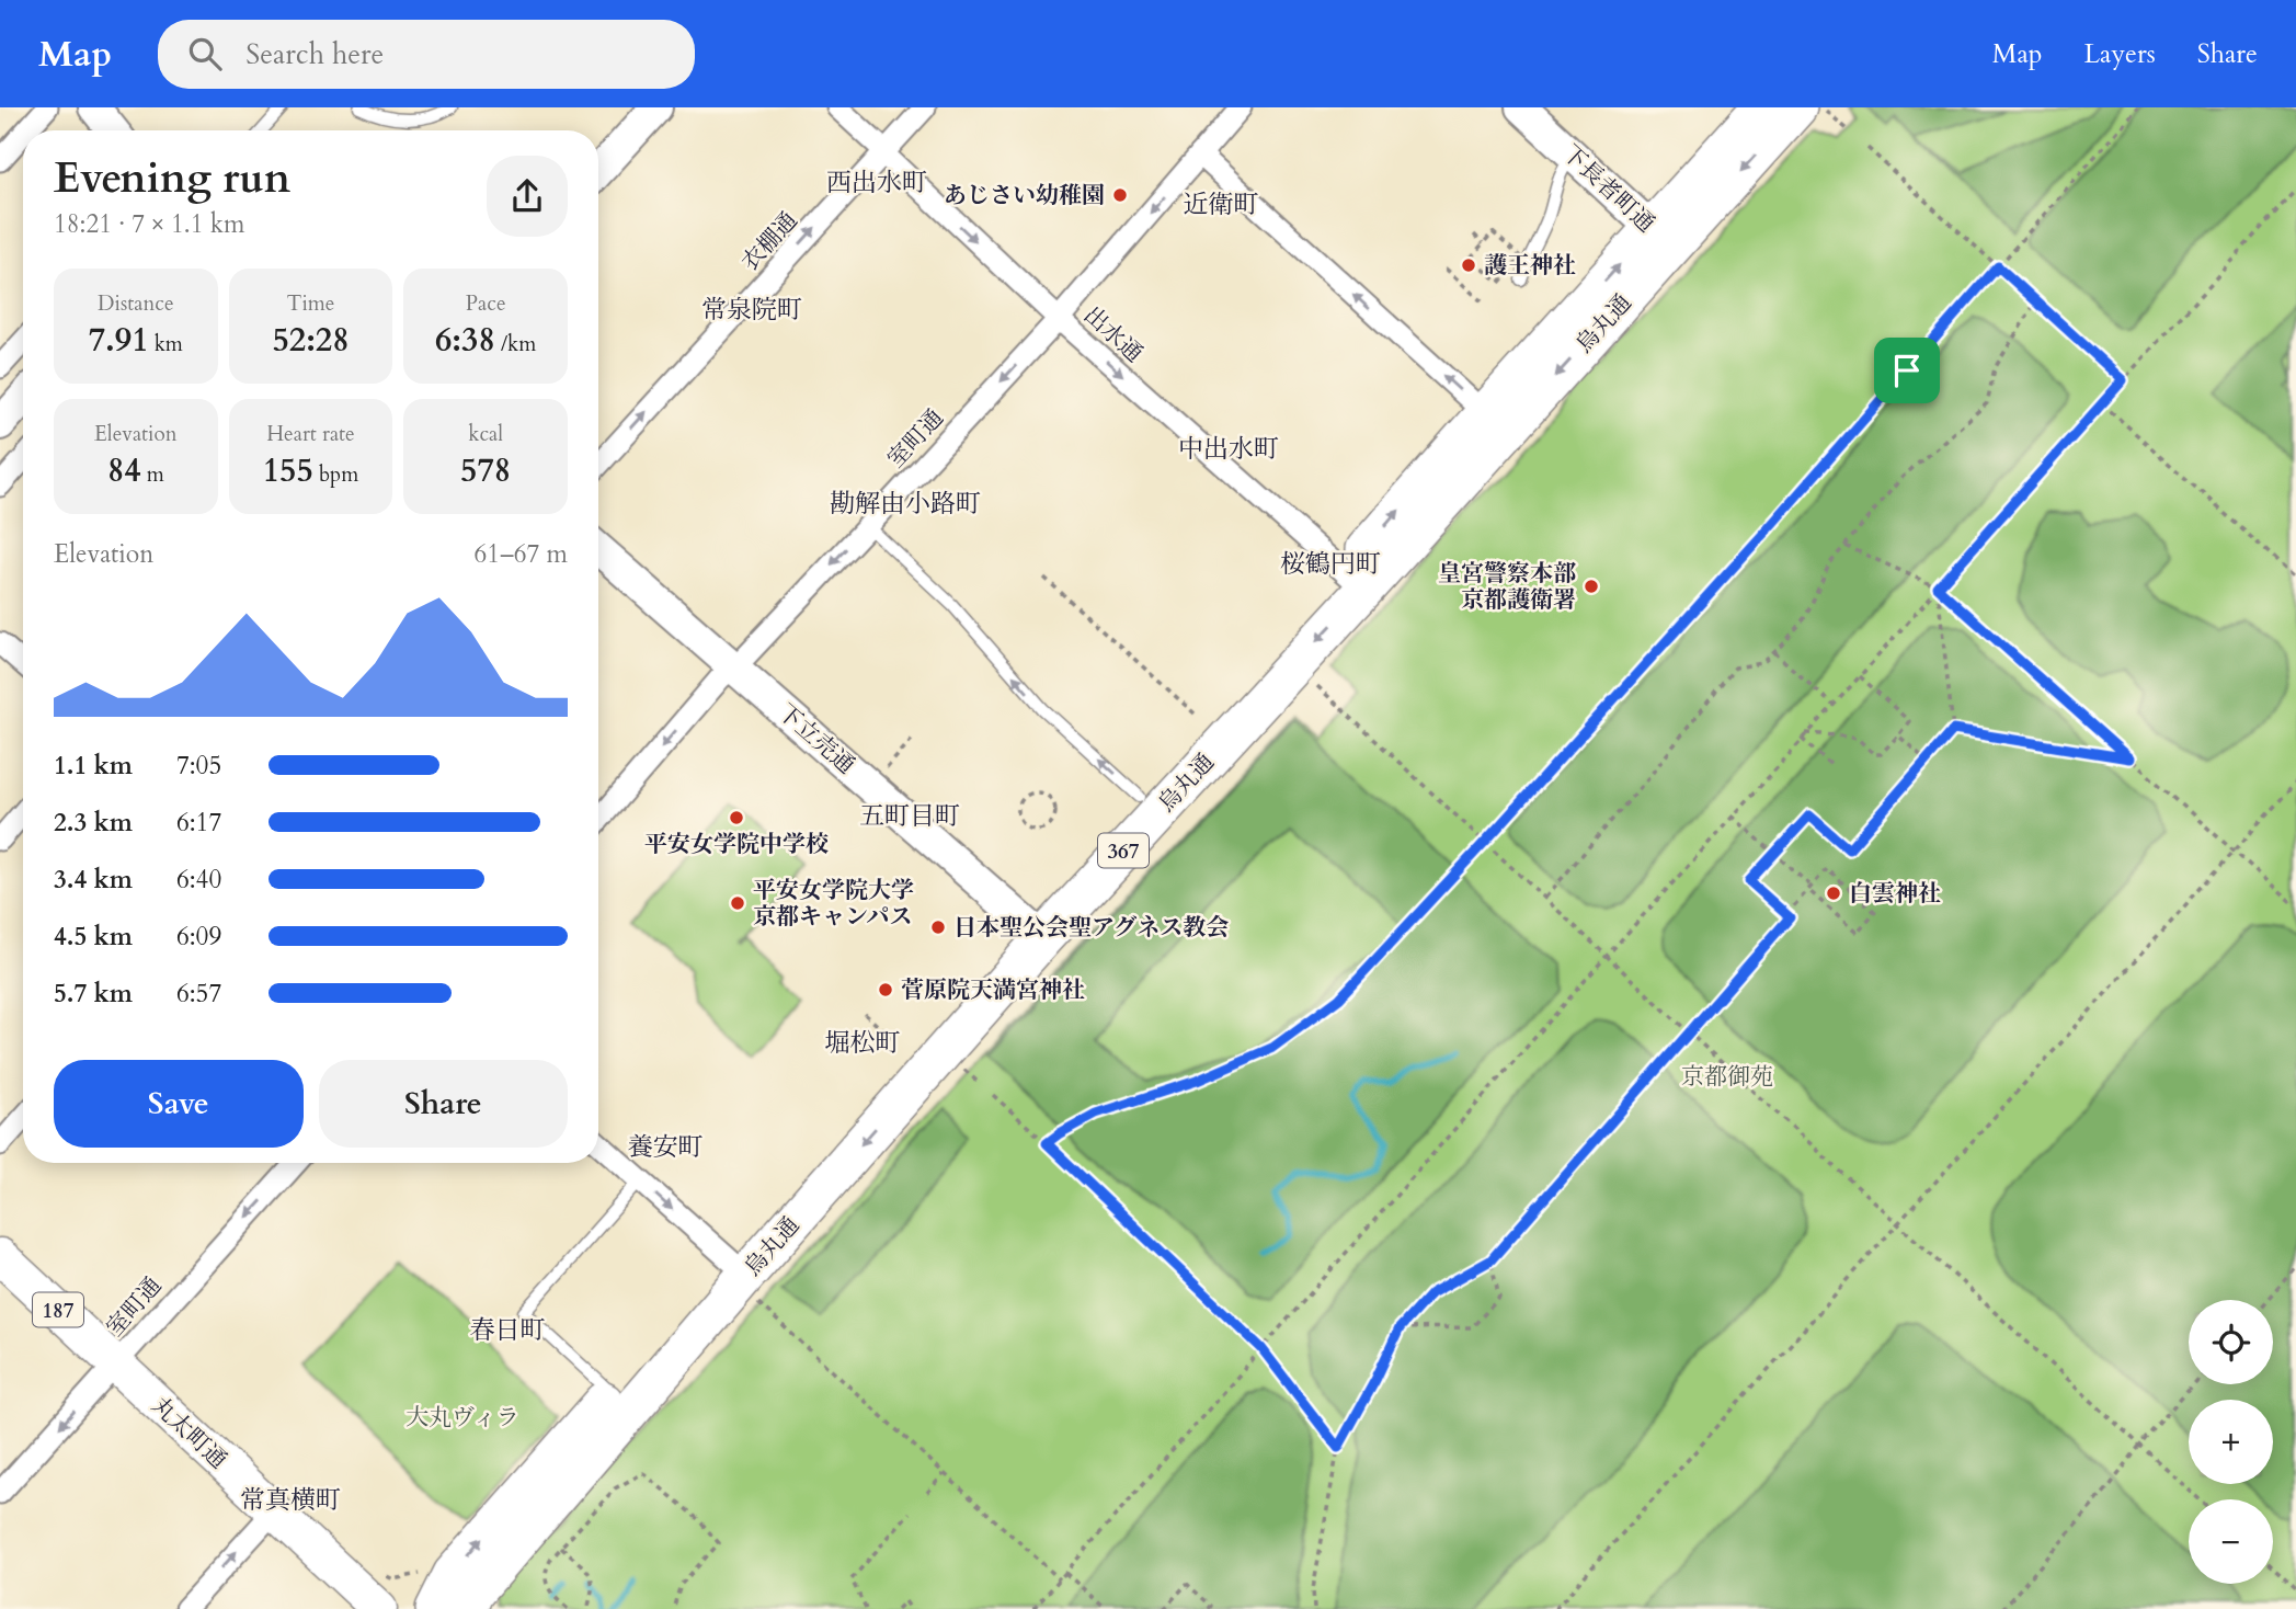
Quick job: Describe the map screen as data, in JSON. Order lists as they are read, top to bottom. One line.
{"streets":{"highway":["烏丸通","367"],"main road":["187","丸太町通"],"street":["下長者町通","衣棚通","出水通","室町通","下立売通"]},"crossings":[["下長者町通","烏丸通"],["衣棚通","出水通"],["烏丸通","出水通"],["烏丸通","下立売通"],["出水通","室町通"],["室町通","下立売通"],["室町通","丸太町通"]],"one_way":["衣棚通","出水通","室町通"],"districts":["西出水町","近衛町","常泉院町","中出水町","勘解由小路町","桜鶴円町","五町目町","堀松町","養安町","春日町","常真横町"],"parks":["京都御苑","大丸ヴィラ"],"places":["あじさい幼稚園","護王神社","皇宮警察本部 京都護衛署","平安女学院中学校","白雲神社","平安女学院大学 京都キャンパス","日本聖公会聖アグネス教会","菅原院天満宮神社"],"page":{"header":"Map","search":"Search here","nav":["Map","Layers","Share"],"heading":["Evening run","18:21 · 7 × 1.1 km"],"stats":[["Distance","7.91 km"],["Time","52:28"],["Pace","6:38 /km"],["Elevation","84 m"],["Heart rate","155 bpm"],["kcal","578"]],"chart":["Elevation","61–67 m"],"list":[{"name":"1.1 km","note":"7:05"},{"name":"2.3 km","note":"6:17"},{"name":"3.4 km","note":"6:40"},{"name":"4.5 km","note":"6:09"},{"name":"5.7 km","note":"6:57"}],"buttons":["Save","Share"],"map_buttons":["+","−"]}}
